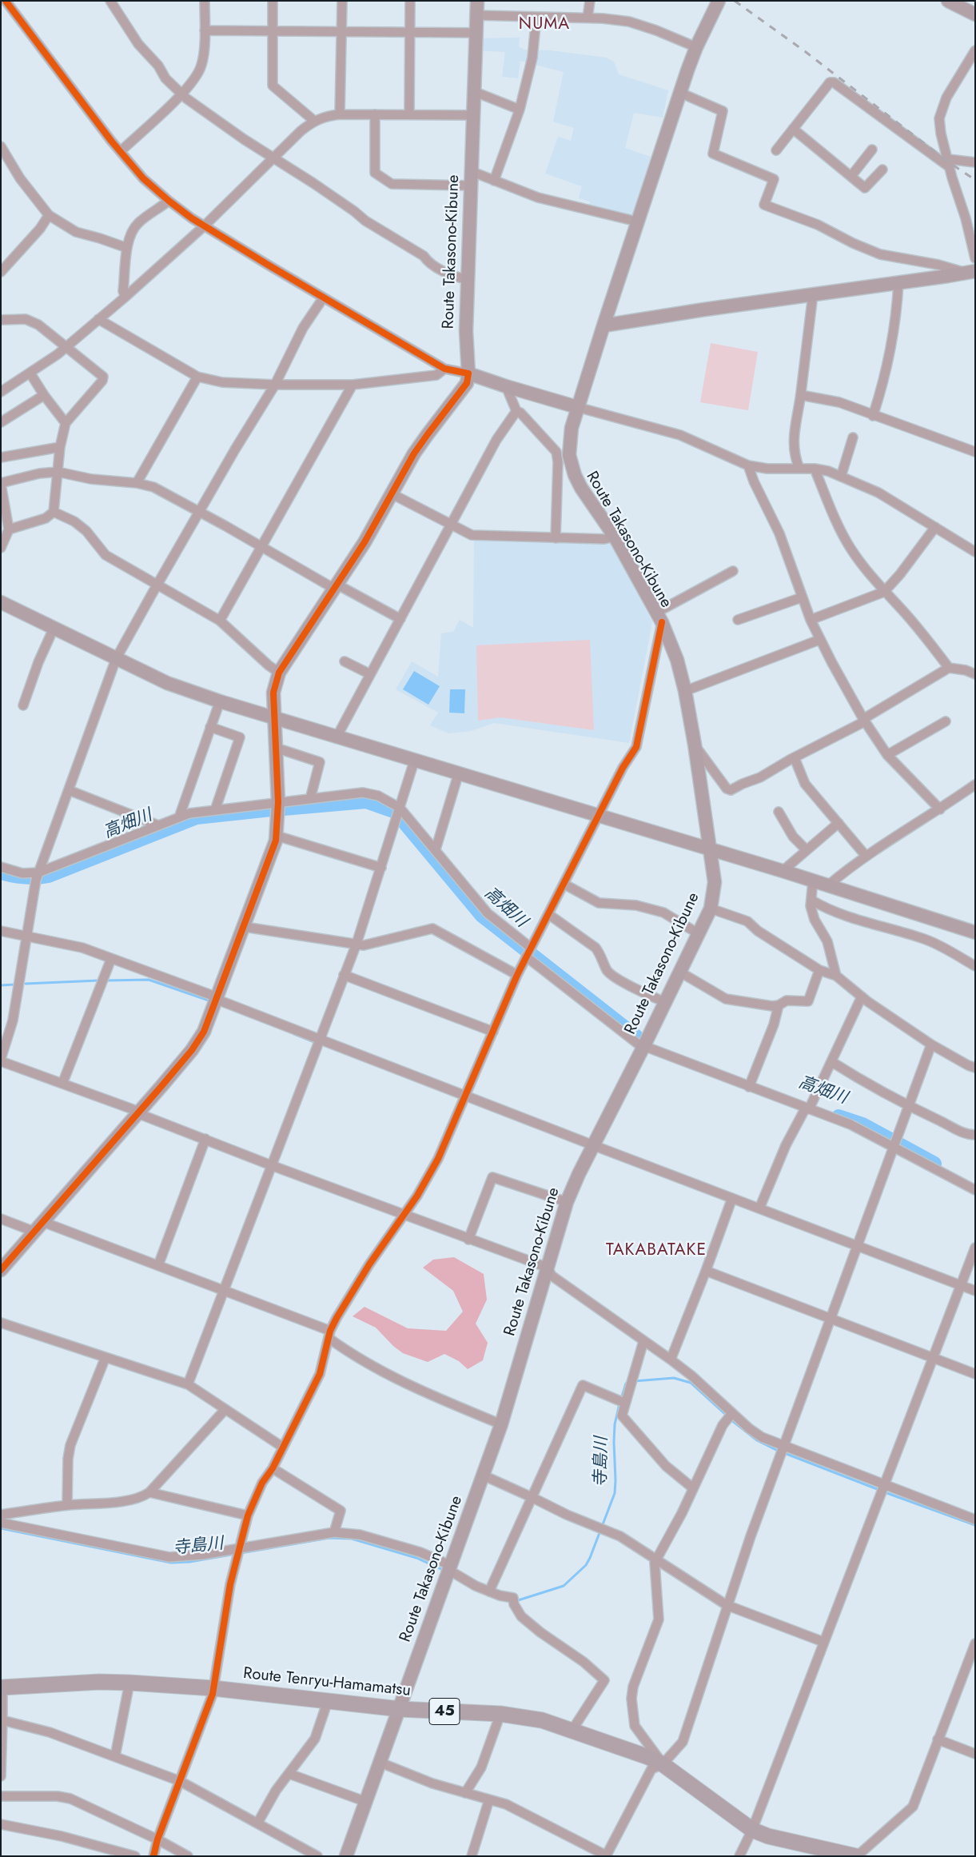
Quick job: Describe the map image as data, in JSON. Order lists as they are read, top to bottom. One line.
{"streets":{"main road":["Route Tenryu-Hamamatsu","45"],"street":["Route Takasono-Kibune"]},"crossings":[["Route Takasono-Kibune","Route Tenryu-Hamamatsu"]],"districts":["NUMA","TAKABATAKE"],"water":["高畑川","寺島川"]}
